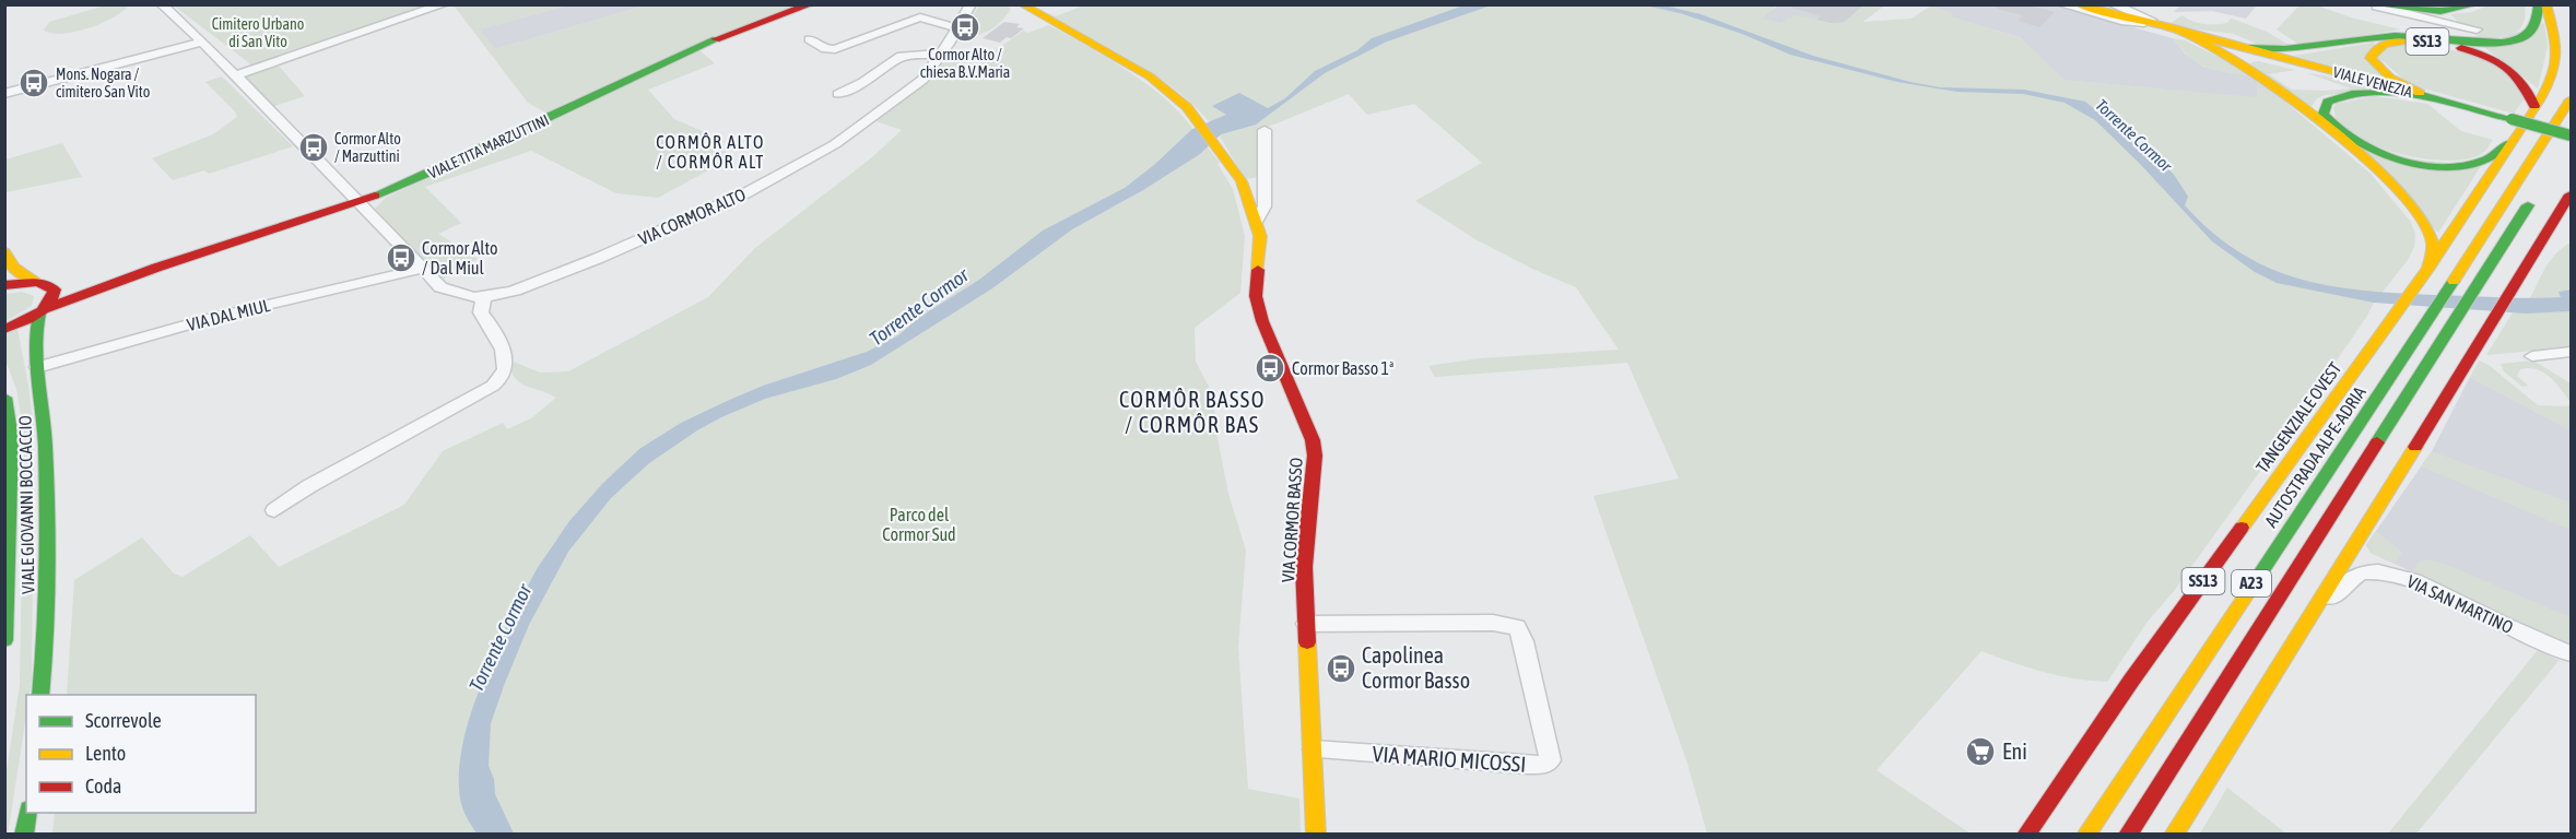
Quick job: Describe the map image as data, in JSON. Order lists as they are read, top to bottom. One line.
{"streets":{"main road":["SS13","VIALE VENEZIA","VIALE TITA MARZUTTINI","TANGENZIALE OVEST","AUTOSTRADA ALPE-ADRIA","VIALE GIOVANNI BOCCACCIO","VIA CORMOR BASSO","A23"],"street":["VIA CORMOR ALTO","VIA DAL MIUL","VIA SAN MARTINO","VIA MARIO MICOSSI"]},"crossings":[["SS13","VIALE VENEZIA"],["SS13","TANGENZIALE OVEST"],["VIALE TITA MARZUTTINI","VIA CORMOR ALTO"],["VIALE TITA MARZUTTINI","VIALE GIOVANNI BOCCACCIO"],["VIA CORMOR ALTO","VIA DAL MIUL"],["VIA DAL MIUL","VIALE GIOVANNI BOCCACCIO"],["VIA CORMOR BASSO","VIA MARIO MICOSSI"]],"districts":["CORMÔR ALTO / CORMÔR ALT","CORMÔR BASSO / CORMÔR BAS"],"water":["Torrente Cormor"],"parks":["Cimitero Urbano di San Vito","Parco del Cormor Sud"],"places":{"bus stop":["Cormor Alto / chiesa B.V.Maria","Mons. Nogara / cimitero San Vito","Cormor Alto / Marzuttini","Cormor Alto / Dal Miul","Cormor Basso 1ª","Capolinea Cormor Basso"],"supermarket":["Eni"]},"legend":["Scorrevole","Lento","Coda"]}
